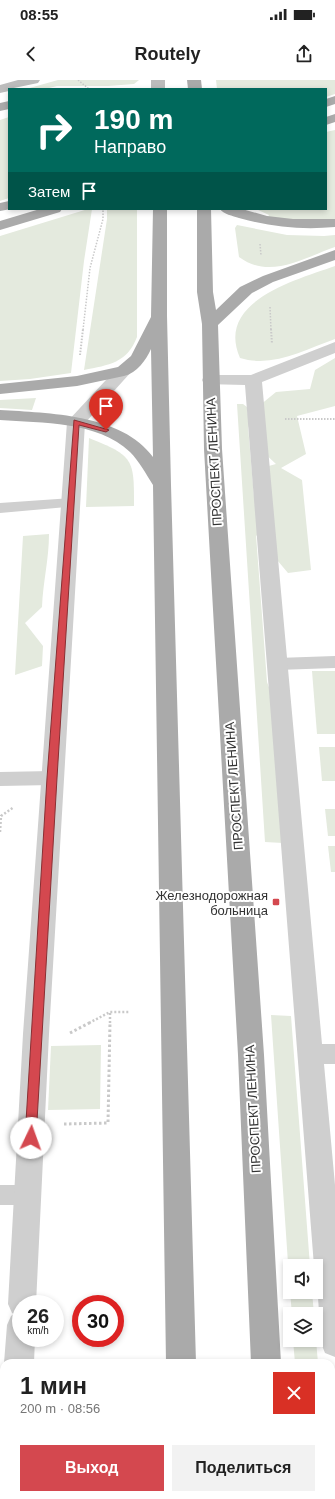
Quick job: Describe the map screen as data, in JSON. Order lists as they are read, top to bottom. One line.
{"streets":{"main road":["ПРОСПЕКТ ЛЕНИНА"]},"places":{"transit":["Железнодорожная больница"]},"page":{"status":"08:55","header":"Routely","turn":["190 m","Направо"],"then":"Затем","speed":"26 km/h","limit":"30","heading":["1 мин","200 m · 08:56"],"buttons":["Выход","Поделиться"]}}
